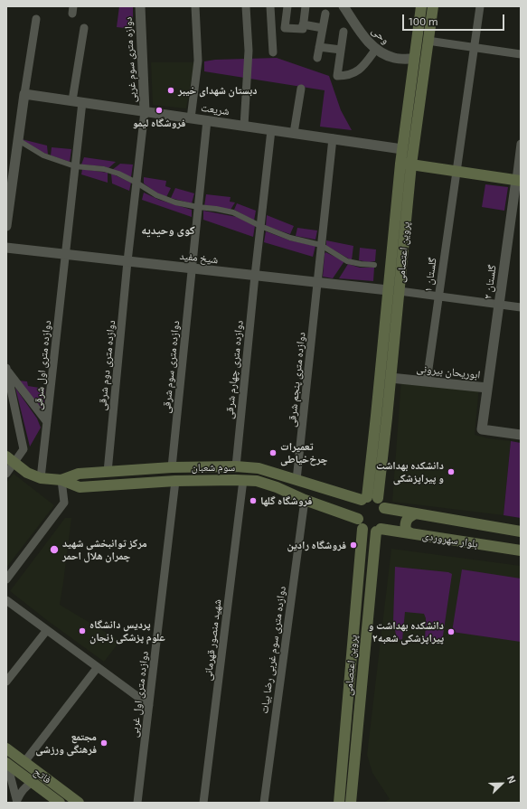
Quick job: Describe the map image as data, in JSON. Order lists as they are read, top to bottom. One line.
{"streets":{"main road":["پروین اعتصامی","سوم شعبان","بلوار سهروردی","فاتح"],"street":["وحی","دوازه متری سوم غربی","شریعت","شیخ مفید","گلستان ۱","گلستان ۲","دوازده متری اول شرقی","دوازده متری دوم شرقی","دوازده متری سوم شرقی","دوازده متری چهارم شرقی","ابوریحان بیرونی","دوازده متری پنجم شرقی","شهید منصور قهرمانی","دوازده متری سوم غربی رضا بیات","دوازده متری اول غربی"]},"crossings":[["وحی","پروین اعتصامی"],["دوازه متری سوم غربی","شریعت"],["دوازه متری سوم غربی","دوازده متری دوم شرقی"],["شریعت","پروین اعتصامی"],["شریعت","دوازده متری دوم شرقی"],["شریعت","دوازده متری سوم شرقی"],["شریعت","دوازده متری چهارم شرقی"],["شریعت","دوازده متری پنجم شرقی"],["پروین اعتصامی","شیخ مفید"],["پروین اعتصامی","ابوریحان بیرونی"],["پروین اعتصامی","سوم شعبان"],["پروین اعتصامی","بلوار سهروردی"],["شیخ مفید","دوازده متری اول شرقی"],["شیخ مفید","دوازده متری دوم شرقی"],["شیخ مفید","دوازده متری سوم شرقی"],["شیخ مفید","دوازده متری چهارم شرقی"],["شیخ مفید","دوازده متری پنجم شرقی"],["گلستان ۱","ابوریحان بیرونی"],["گلستان ۲","ابوریحان بیرونی"],["دوازده متری اول شرقی","سوم شعبان"],["دوازده متری دوم شرقی","سوم شعبان"],["دوازده متری سوم شرقی","سوم شعبان"],["دوازده متری چهارم شرقی","سوم شعبان"],["دوازده متری پنجم شرقی","سوم شعبان"],["سوم شعبان","بلوار سهروردی"],["سوم شعبان","شهید منصور قهرمانی"],["سوم شعبان","دوازده متری سوم غربی رضا بیات"],["سوم شعبان","دوازده متری اول غربی"]],"districts":["کوی وحیدیه"],"places":["دبستان شهدای خیبر","فروشگاه لیمو","تعمیرات چرخ‌خیاطی","دانشکده بهداشت و پیراپزشکی","فروشگاه گلها","فروشگاه رادین","مرکز توانبخشی شهید چمران هلال احمر","پردیس دانشگاه علوم پزشکى زنجان","دانشکده بهداشت و پیراپزشکى شعبه۲","مجتمع فرهنگی ورزشی"],"scale_bar":"100 m","north":"top right"}
